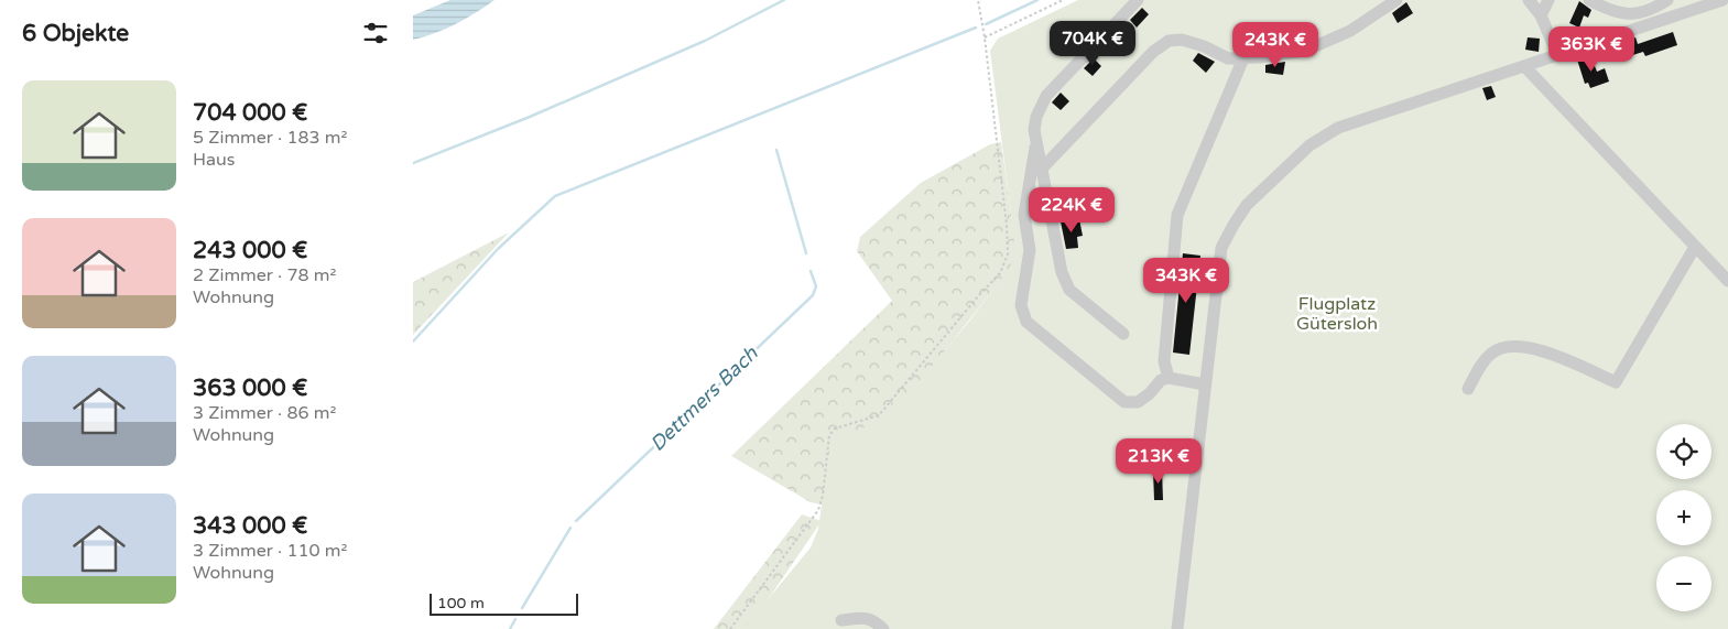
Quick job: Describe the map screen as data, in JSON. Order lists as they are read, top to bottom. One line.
{"water":["Dettmers Bach"],"parks":["Flugplatz Gütersloh"],"scale_bar":"100 m","page":{"heading":"6 Objekte","price":["704K €","243K €","363K €","224K €","343K €","213K €"],"list":[{"name":"704 000 €","note":"5 Zimmer · 183 m² · Haus"},{"name":"243 000 €","note":"2 Zimmer · 78 m² · Wohnung"},{"name":"363 000 €","note":"3 Zimmer · 86 m² · Wohnung"},{"name":"343 000 €","note":"3 Zimmer · 110 m² · Wohnung"}],"map_buttons":["+","−"],"scale":"100 m"}}
